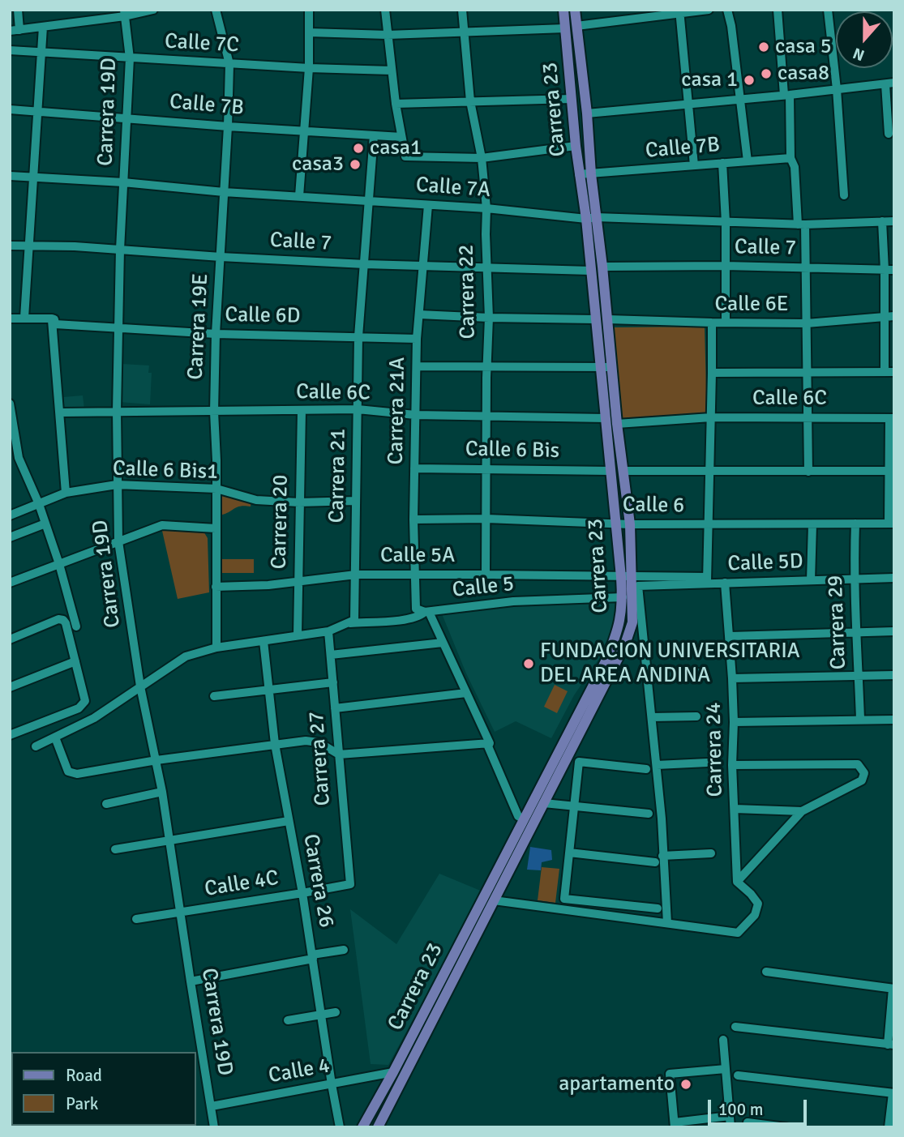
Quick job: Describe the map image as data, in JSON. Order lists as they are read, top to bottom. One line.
{"streets":{"main road":["Carrera 23"],"street":["Calle 7C","Calle 7B","Carrera 19D","Calle 7A","Calle 7","Carrera 22","Calle 6E","Calle 6D","Carrera 19E","Calle 6C","Carrera 21A","Calle 6 Bis","Calle 6 Bis1","Carrera 21","Calle 6","Carrera 20","Calle 5A","Calle 5D","Calle 5","Carrera 29","Carrera 24","Carrera 27","Carrera 26","Calle 4C","Calle 4"]},"crossings":[["Calle 7C","Carrera 19D"],["Calle 7C","Carrera 19E"],["Calle 7B","Carrera 23"],["Calle 7B","Carrera 19D"],["Calle 7B","Carrera 19E"],["Calle 7B","Carrera 21"],["Carrera 23","Calle 7A"],["Carrera 23","Calle 7"],["Carrera 23","Calle 6E"],["Carrera 23","Calle 6C"],["Carrera 23","Carrera 21A"],["Carrera 23","Calle 6 Bis"],["Carrera 23","Calle 6"],["Carrera 23","Calle 5A"],["Carrera 23","Calle 5"],["Carrera 23","Calle 4"],["Carrera 19D","Calle 7A"],["Carrera 19D","Calle 7"],["Carrera 19D","Calle 6D"],["Carrera 19D","Calle 6C"],["Carrera 19D","Calle 6 Bis1"],["Carrera 19D","Calle 5"],["Carrera 19D","Calle 4C"],["Carrera 19D","Calle 4"],["Calle 7A","Carrera 22"],["Calle 7A","Carrera 19E"],["Calle 7A","Carrera 21A"],["Calle 7A","Carrera 21"],["Calle 7","Carrera 22"],["Calle 7","Carrera 19E"],["Calle 7","Carrera 21A"],["Calle 7","Carrera 21"],["Carrera 22","Calle 6C"],["Carrera 22","Calle 6 Bis"],["Carrera 22","Calle 6"],["Carrera 22","Calle 5A"],["Calle 6D","Carrera 19E"],["Calle 6D","Carrera 21A"],["Calle 6D","Carrera 21"],["Carrera 19E","Calle 6C"],["Carrera 19E","Calle 6 Bis1"],["Carrera 19E","Calle 5A"],["Carrera 19E","Calle 5"],["Calle 6C","Carrera 21A"],["Calle 6C","Carrera 21"],["Calle 6C","Carrera 20"],["Carrera 21A","Calle 6 Bis"],["Carrera 21A","Calle 6"],["Carrera 21A","Calle 5A"],["Carrera 21A","Calle 5"],["Calle 6 Bis1","Carrera 21"],["Calle 6 Bis1","Carrera 20"],["Carrera 21","Calle 5A"],["Carrera 21","Calle 5"],["Calle 6","Carrera 29"],["Carrera 20","Calle 5A"],["Carrera 20","Calle 5"],["Calle 5A","Calle 5D"],["Calle 5D","Carrera 29"],["Calle 5D","Carrera 24"],["Calle 5","Carrera 27"],["Calle 5","Carrera 26"],["Carrera 27","Calle 4C"],["Carrera 26","Calle 4C"],["Carrera 26","Calle 4"]],"places":["casa 5","casa8","casa 1","casa1","casa3","FUNDACION UNIVERSITARIA DEL AREA ANDINA","apartamento"],"legend":["Road","Park"],"scale_bar":"100 m","north":"bottom"}
